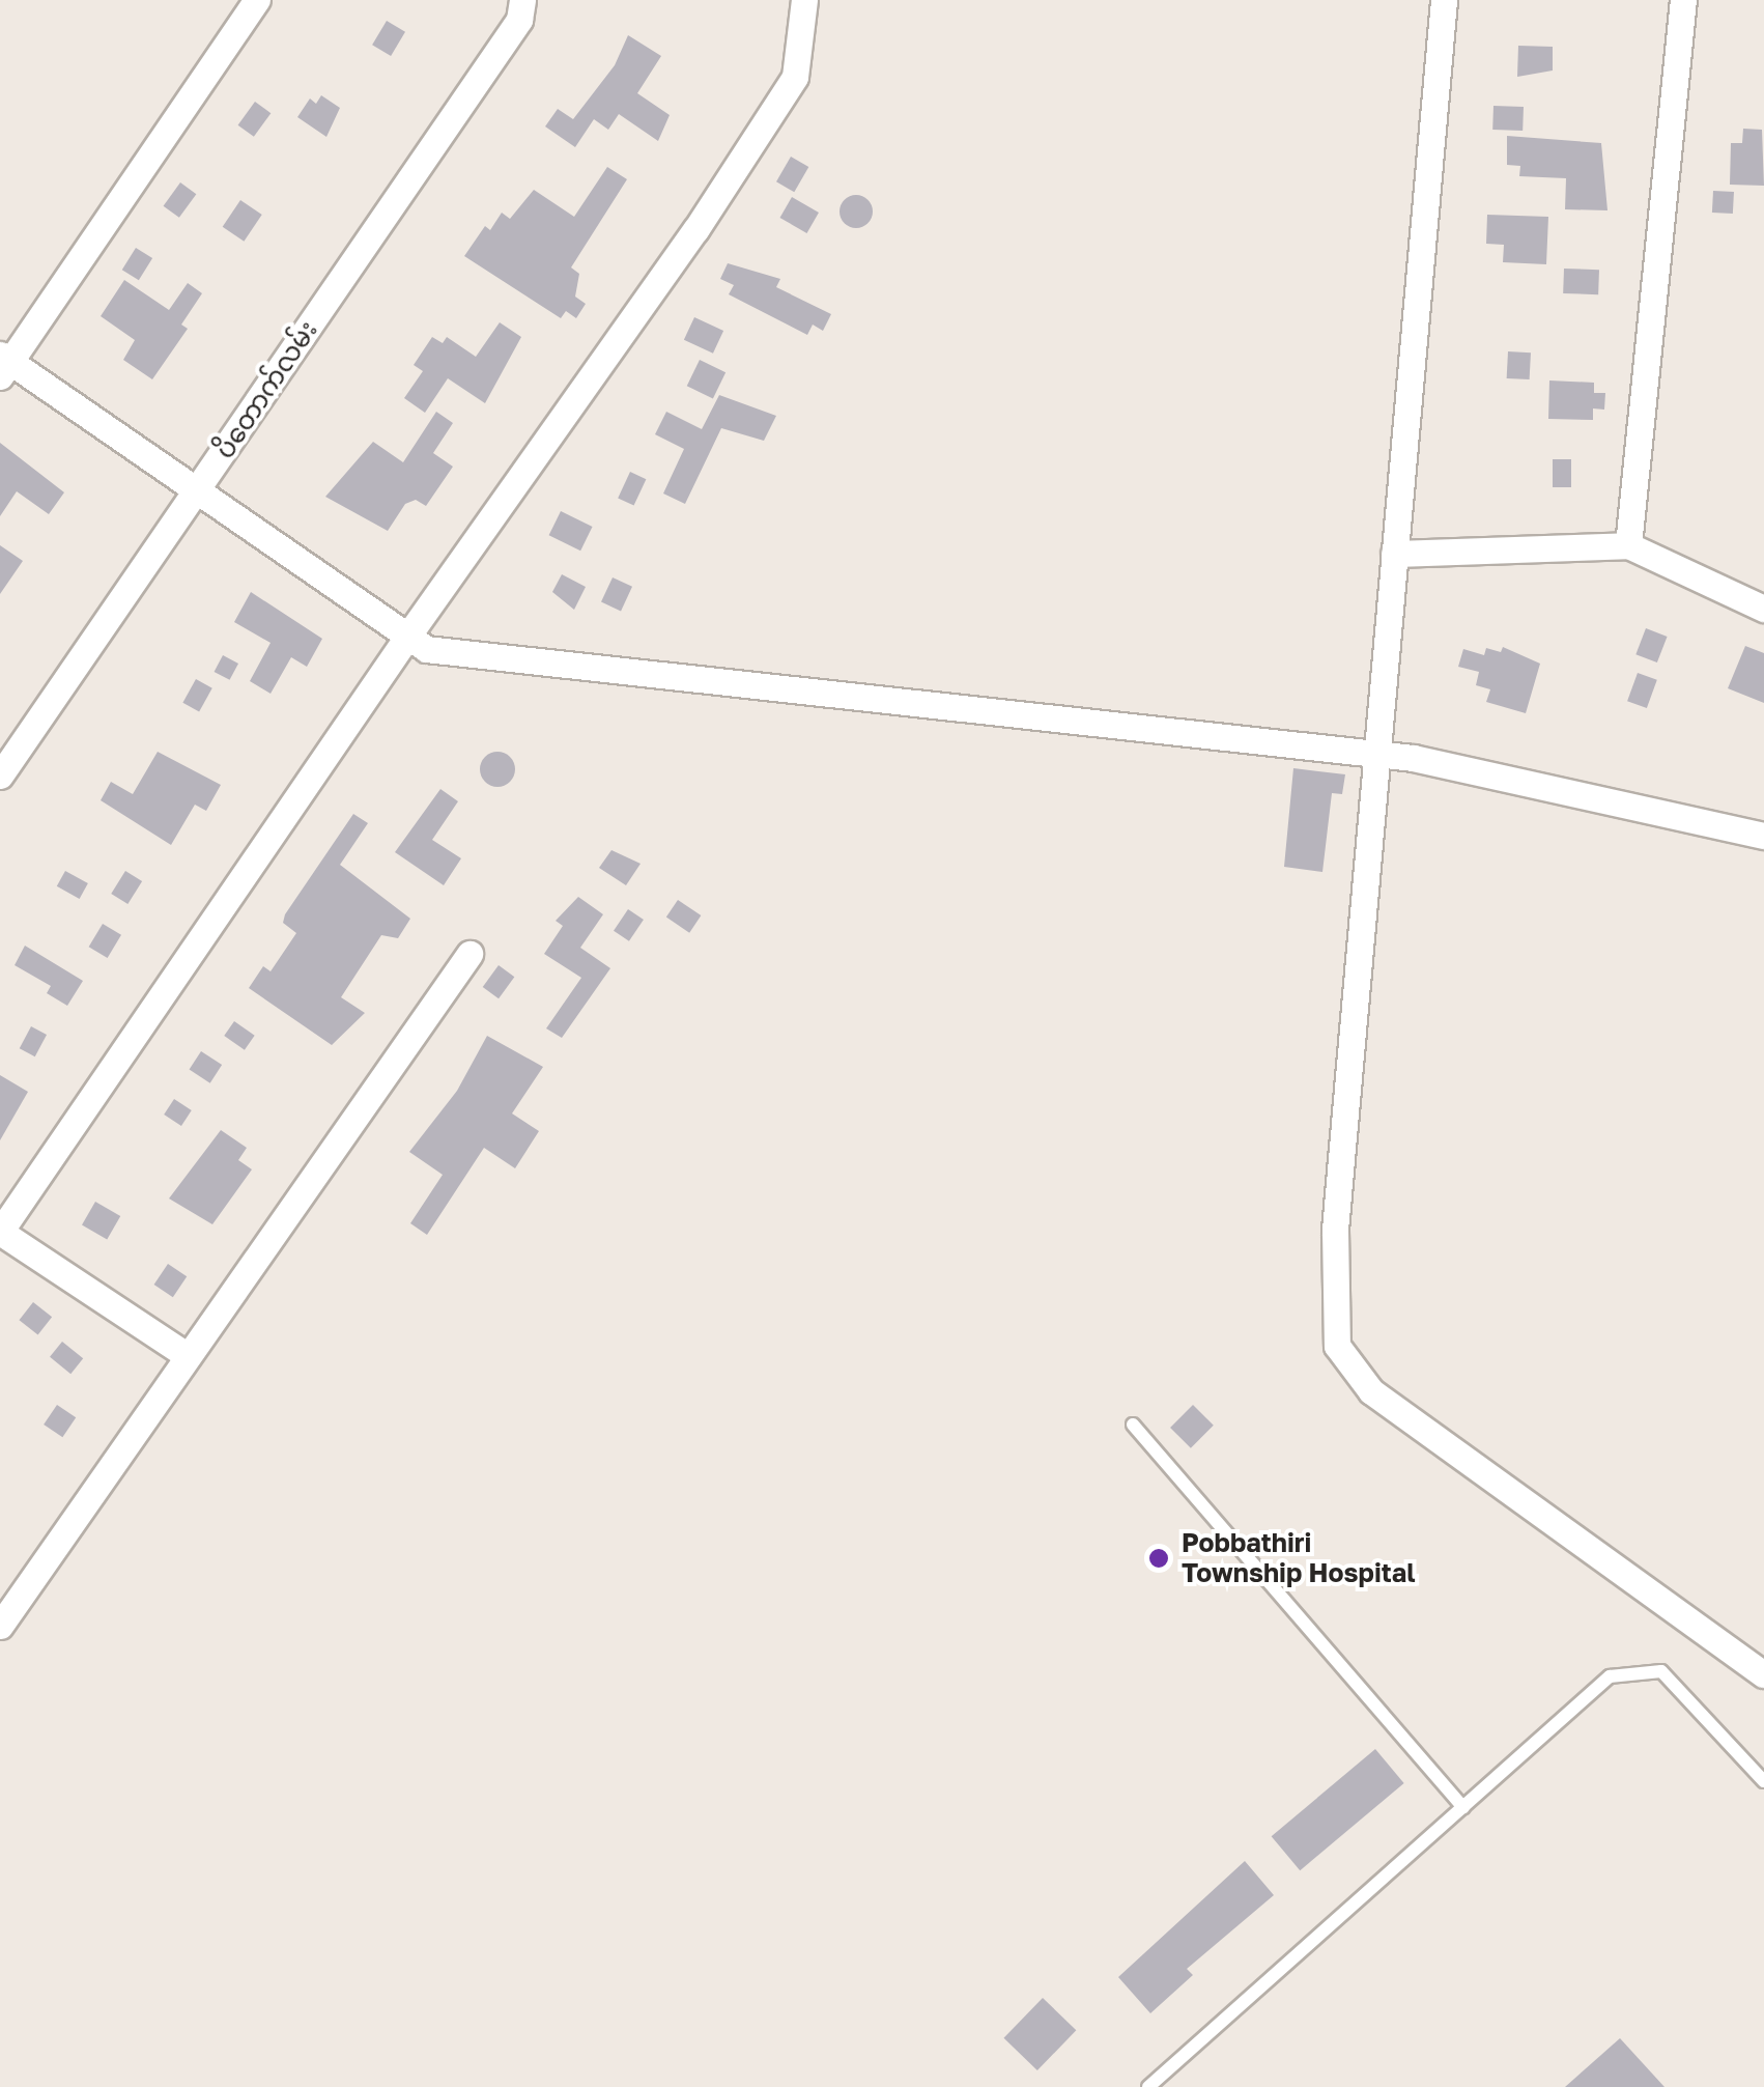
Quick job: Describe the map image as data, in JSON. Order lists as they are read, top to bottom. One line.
{"streets":{"street":["ပိတောက်လမ်း"]},"places":["Pobbathiri Township Hospital"]}
